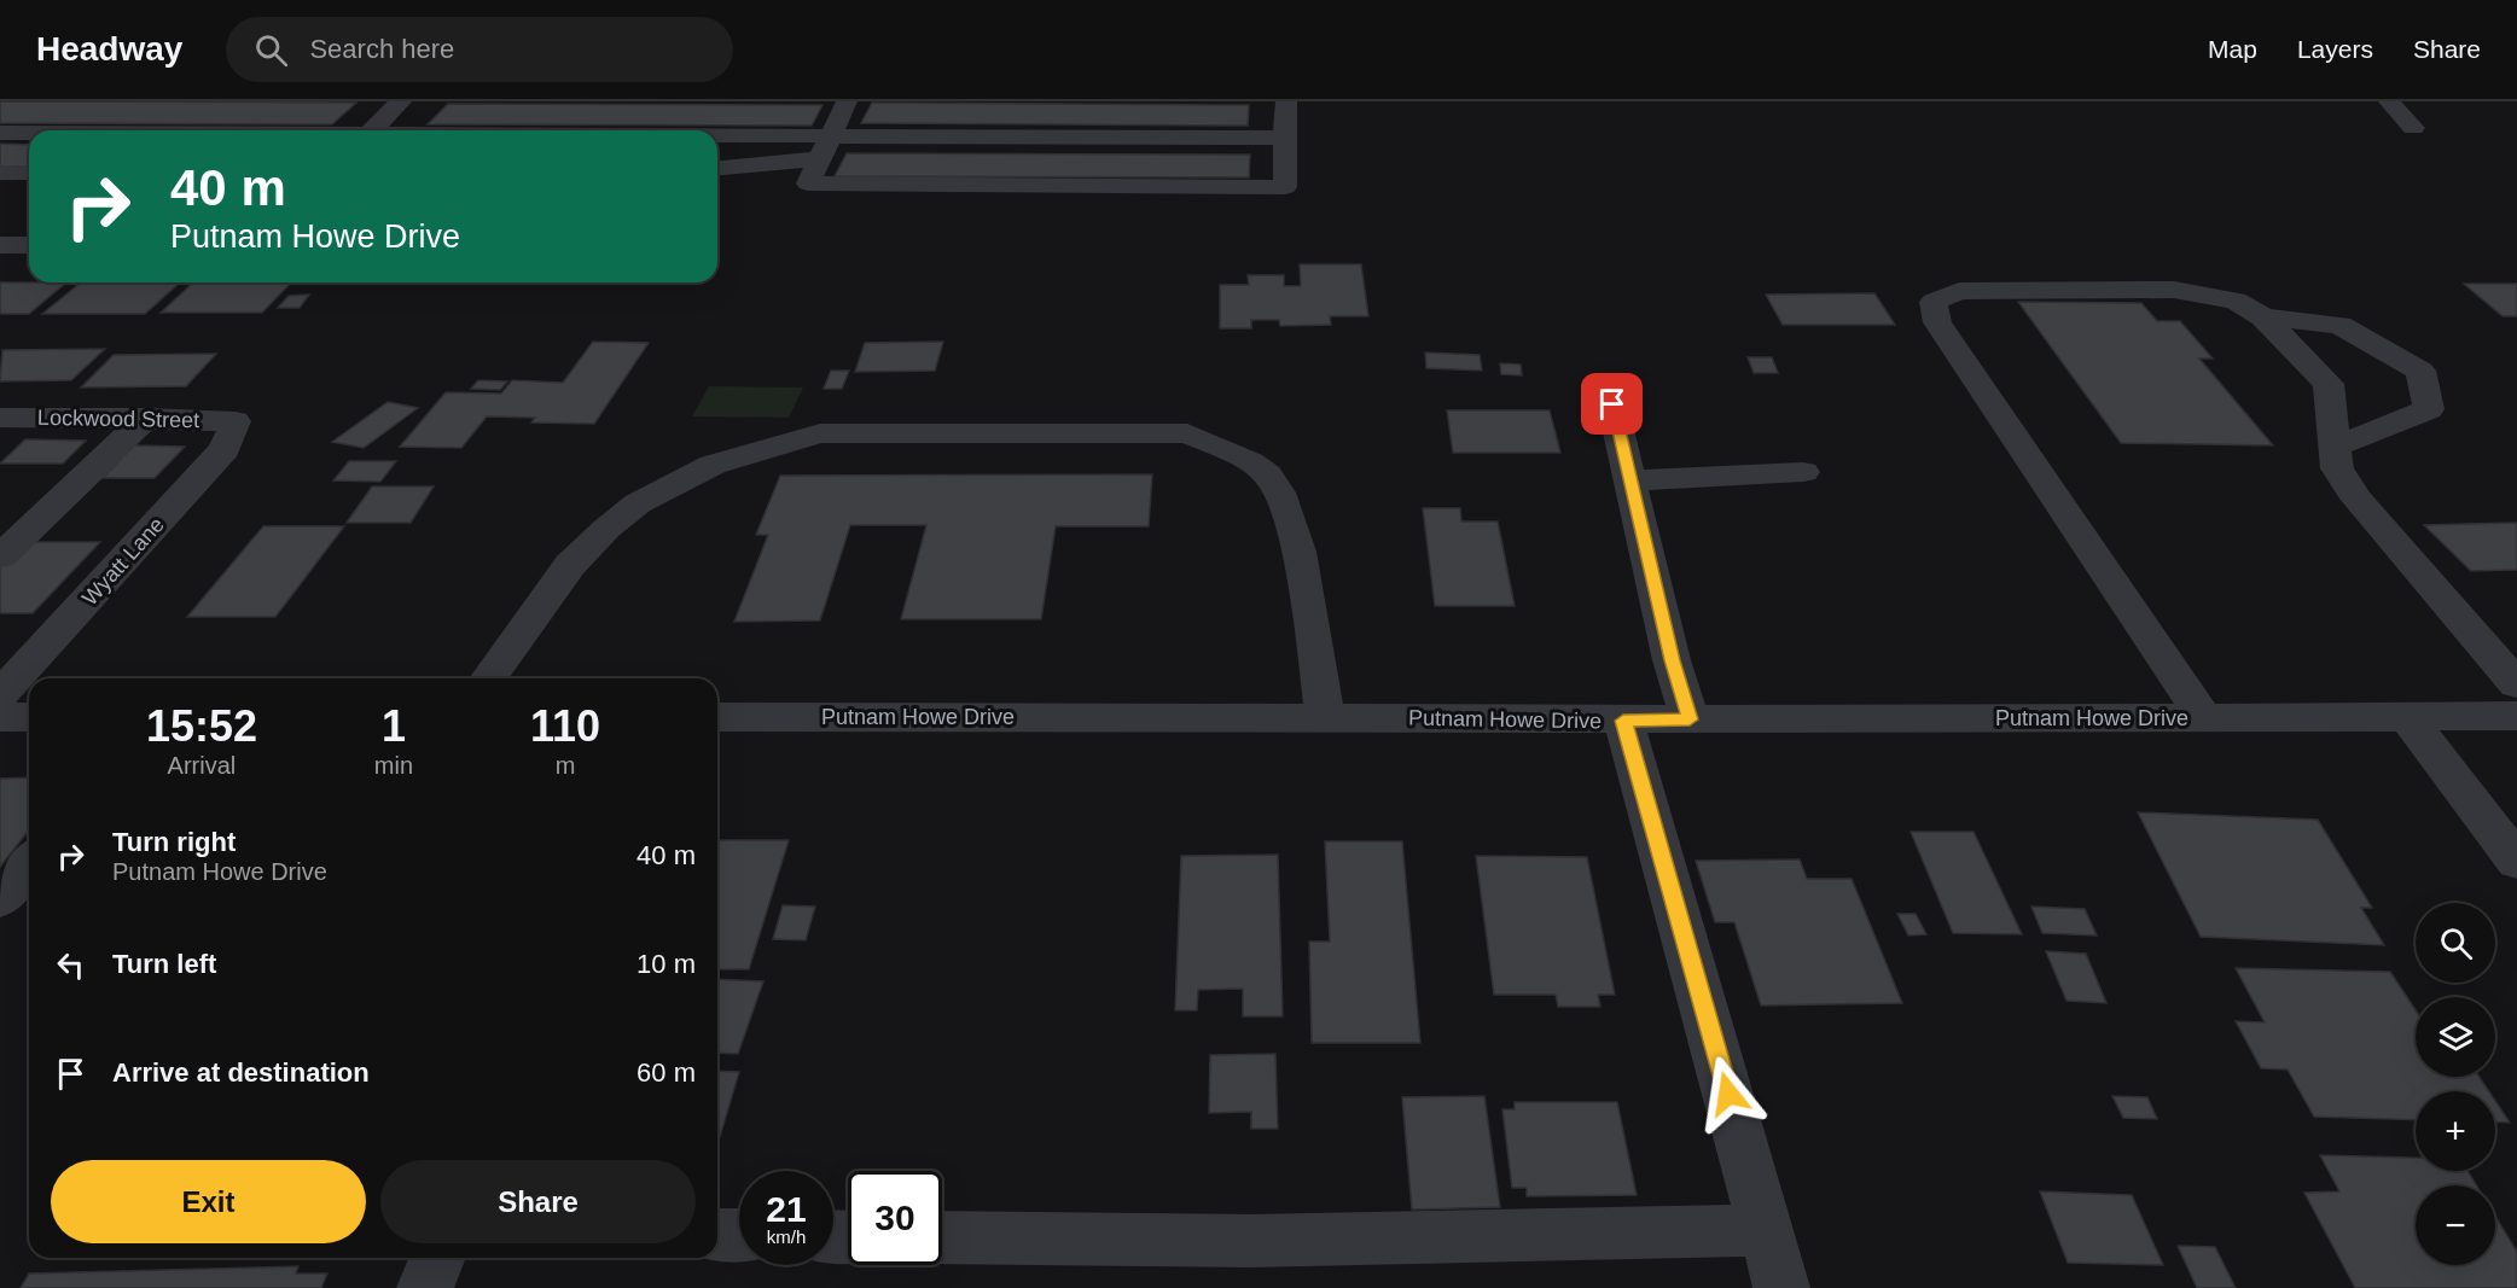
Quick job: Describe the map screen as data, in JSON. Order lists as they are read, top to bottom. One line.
{"streets":{"street":["Lockwood Street","Wyatt Lane","Putnam Howe Drive"]},"crossings":[["Lockwood Street","Wyatt Lane"]],"page":{"header":"Headway","search":"Search here","nav":["Map","Layers","Share"],"turn":["40 m","Putnam Howe Drive"],"eta":["15:52","Arrival","1","min","110","m"],"list":[{"name":"Turn right","note":"Putnam Howe Drive","value":"40 m"},{"name":"Turn left","value":"10 m"},{"name":"Arrive at destination","value":"60 m"}],"map_buttons":["+","−"],"buttons":["Exit","Share"],"speed":"21 km/h","limit":"30"}}
